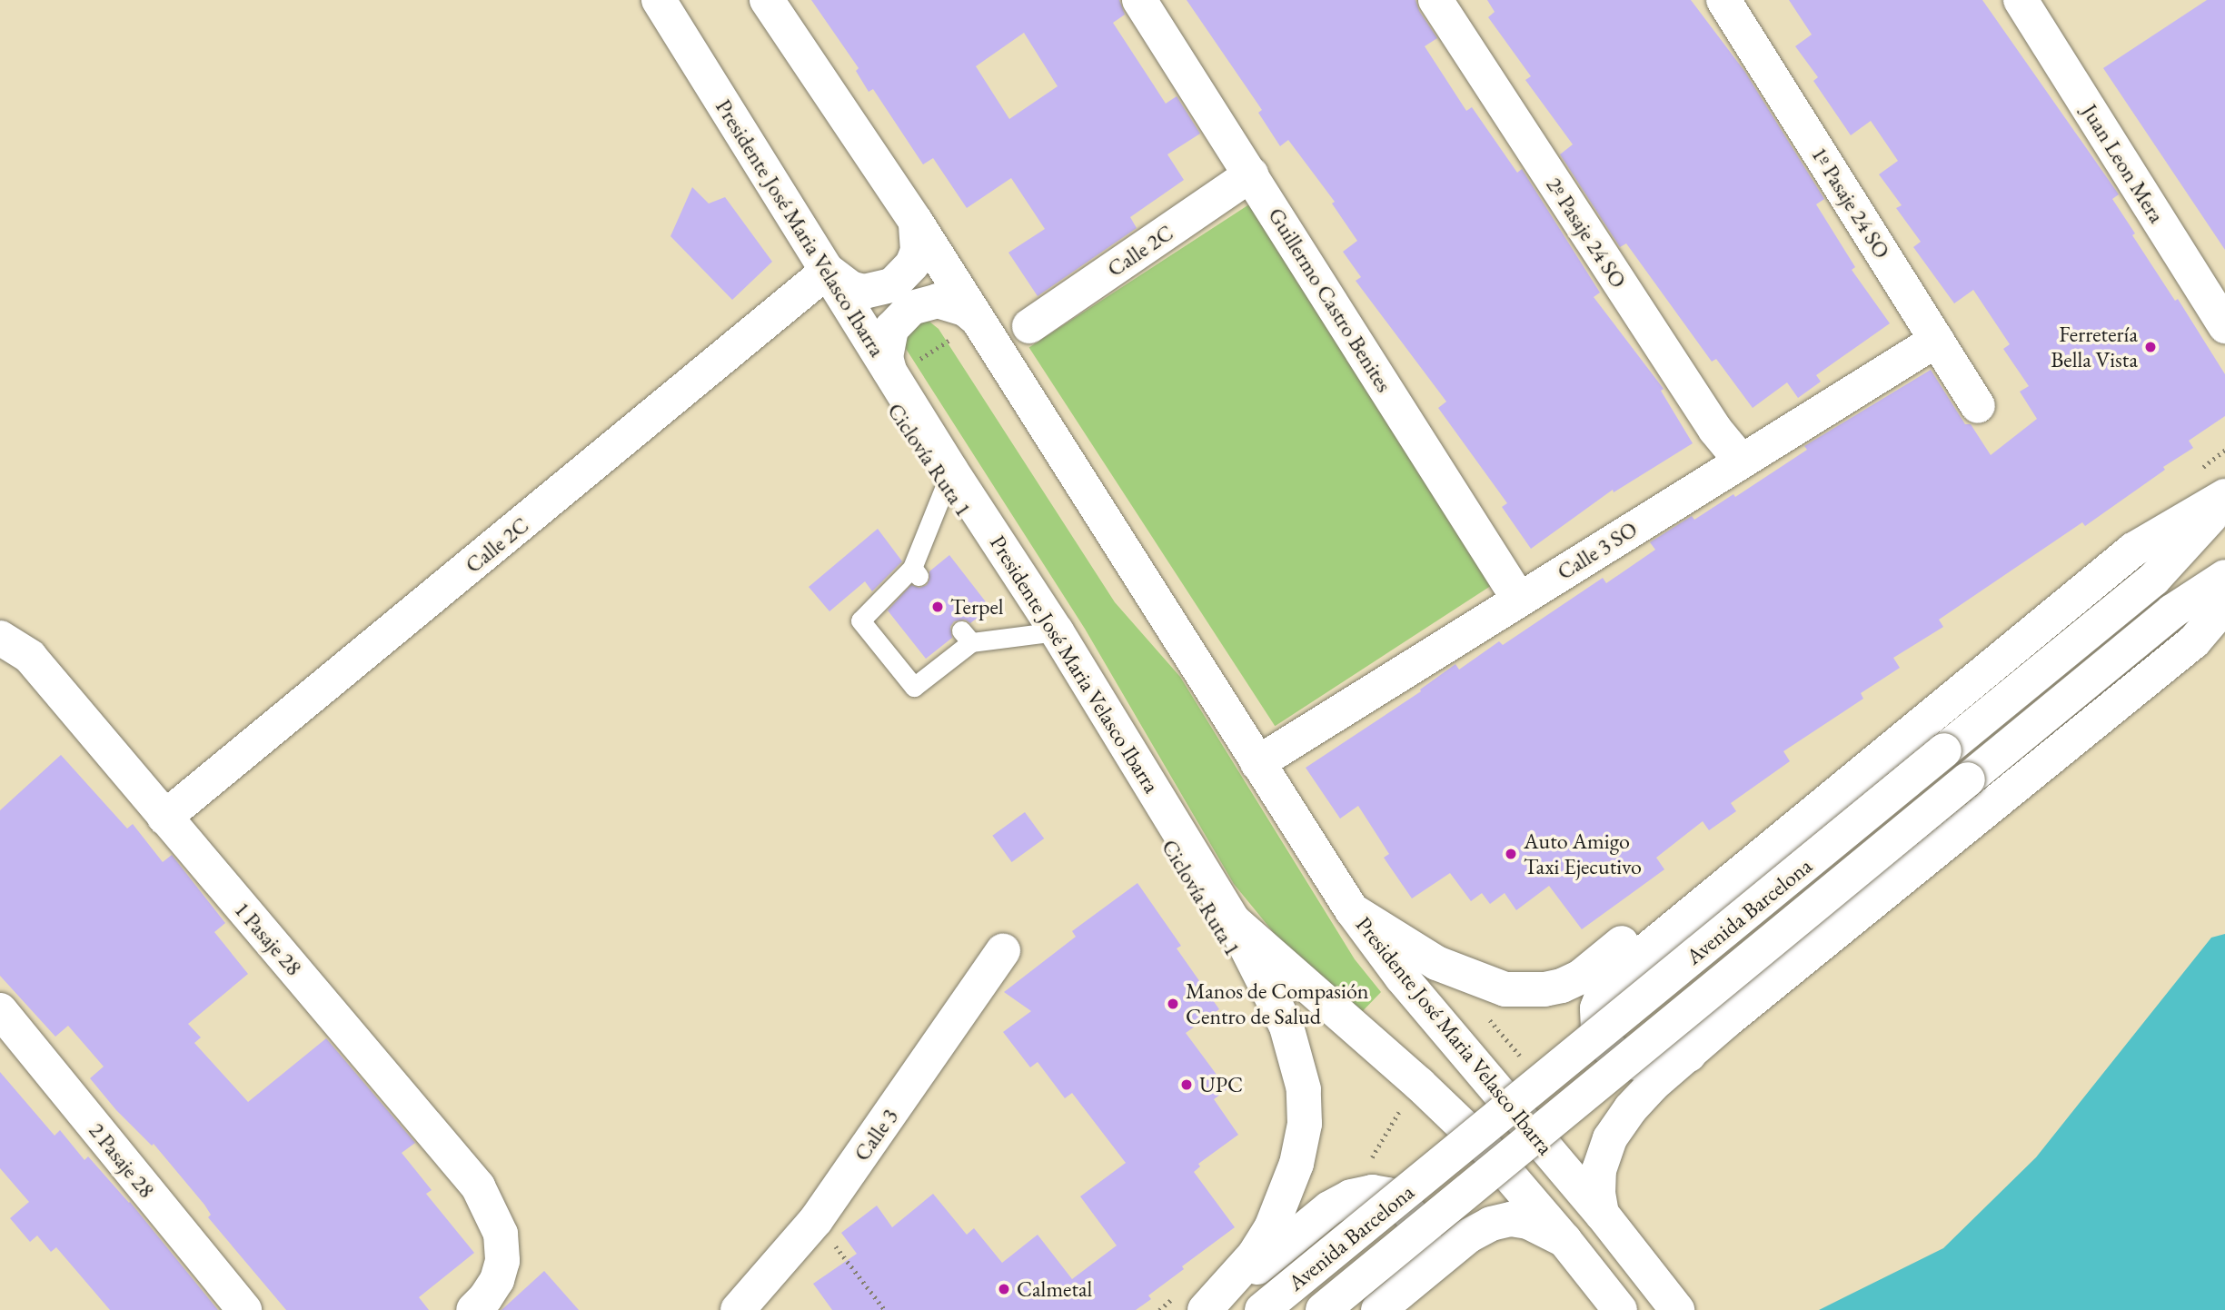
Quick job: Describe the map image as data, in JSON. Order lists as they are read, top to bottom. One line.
{"streets":{"main road":["Juan Leon Mera","1º Pasaje 24 SO","Presidente José Maria Velasco Ibarra","2º Pasaje 24 SO","Calle 2C","Guillermo Castro Benites","Calle 3 SO","Avenida Barcelona","1 Pasaje 28","Calle 3","2 Pasaje 28"],"path":["Ciclovía Ruta 1"]},"crossings":[["1º Pasaje 24 SO","Calle 3 SO"],["Presidente José Maria Velasco Ibarra","Calle 2C"],["Presidente José Maria Velasco Ibarra","Ciclovía Ruta 1"],["Presidente José Maria Velasco Ibarra","Calle 3 SO"],["2º Pasaje 24 SO","Calle 3 SO"],["Calle 2C","Guillermo Castro Benites"],["Calle 2C","1 Pasaje 28"],["Guillermo Castro Benites","Calle 3 SO"]],"places":["Ferretería Bella Vista","Terpel","Auto Amigo Taxi Ejecutivo","Manos de Compasión Centro de Salud","UPC","Calmetal"]}
